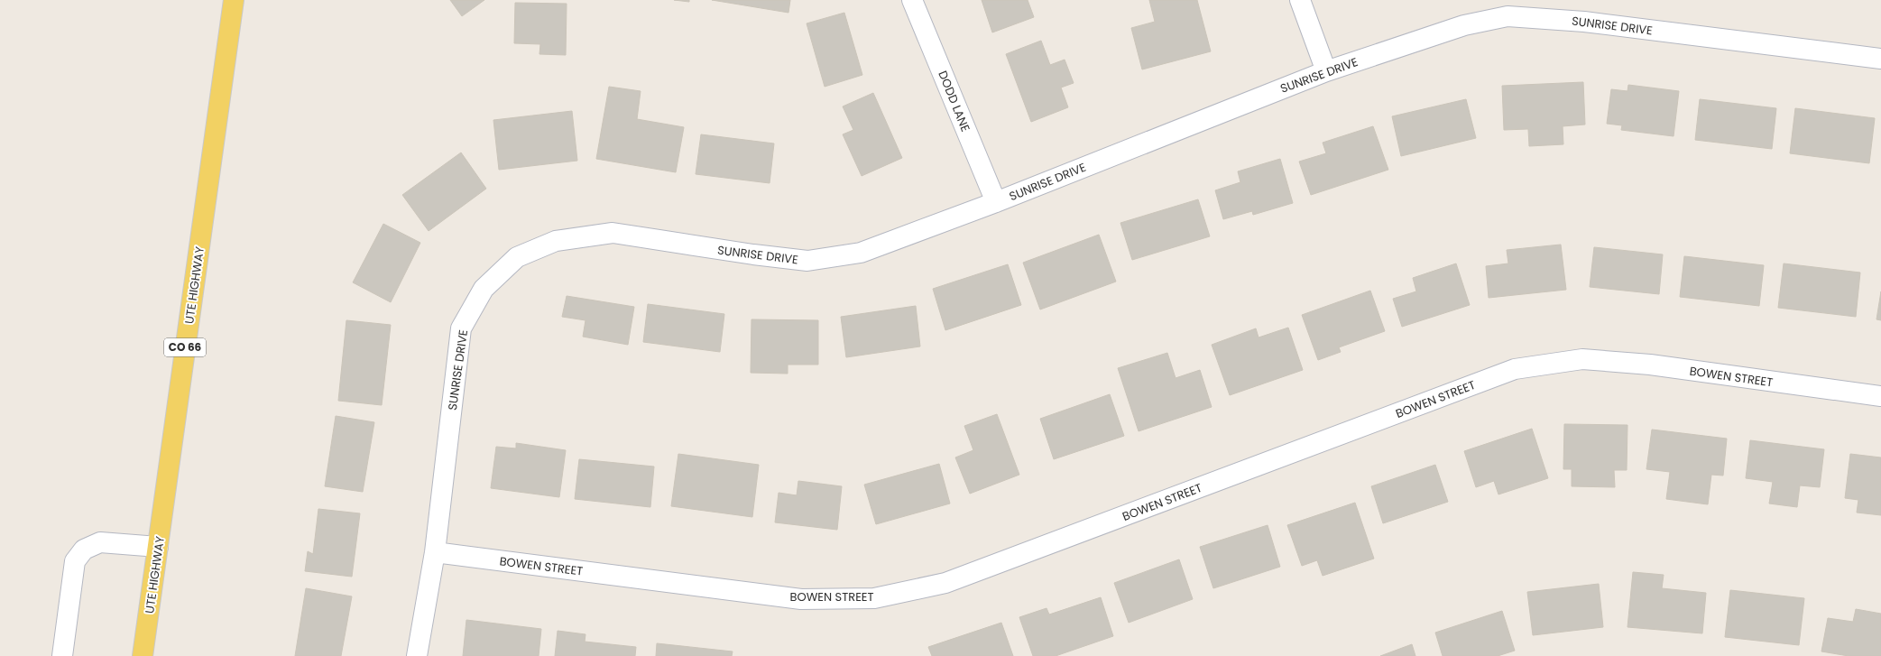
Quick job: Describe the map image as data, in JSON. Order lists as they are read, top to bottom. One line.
{"streets":{"main road":["UTE HIGHWAY","CO 66"],"street":["SUNRISE DRIVE","DODD LANE","BOWEN STREET"]},"crossings":[["SUNRISE DRIVE","DODD LANE"],["SUNRISE DRIVE","BOWEN STREET"]]}
